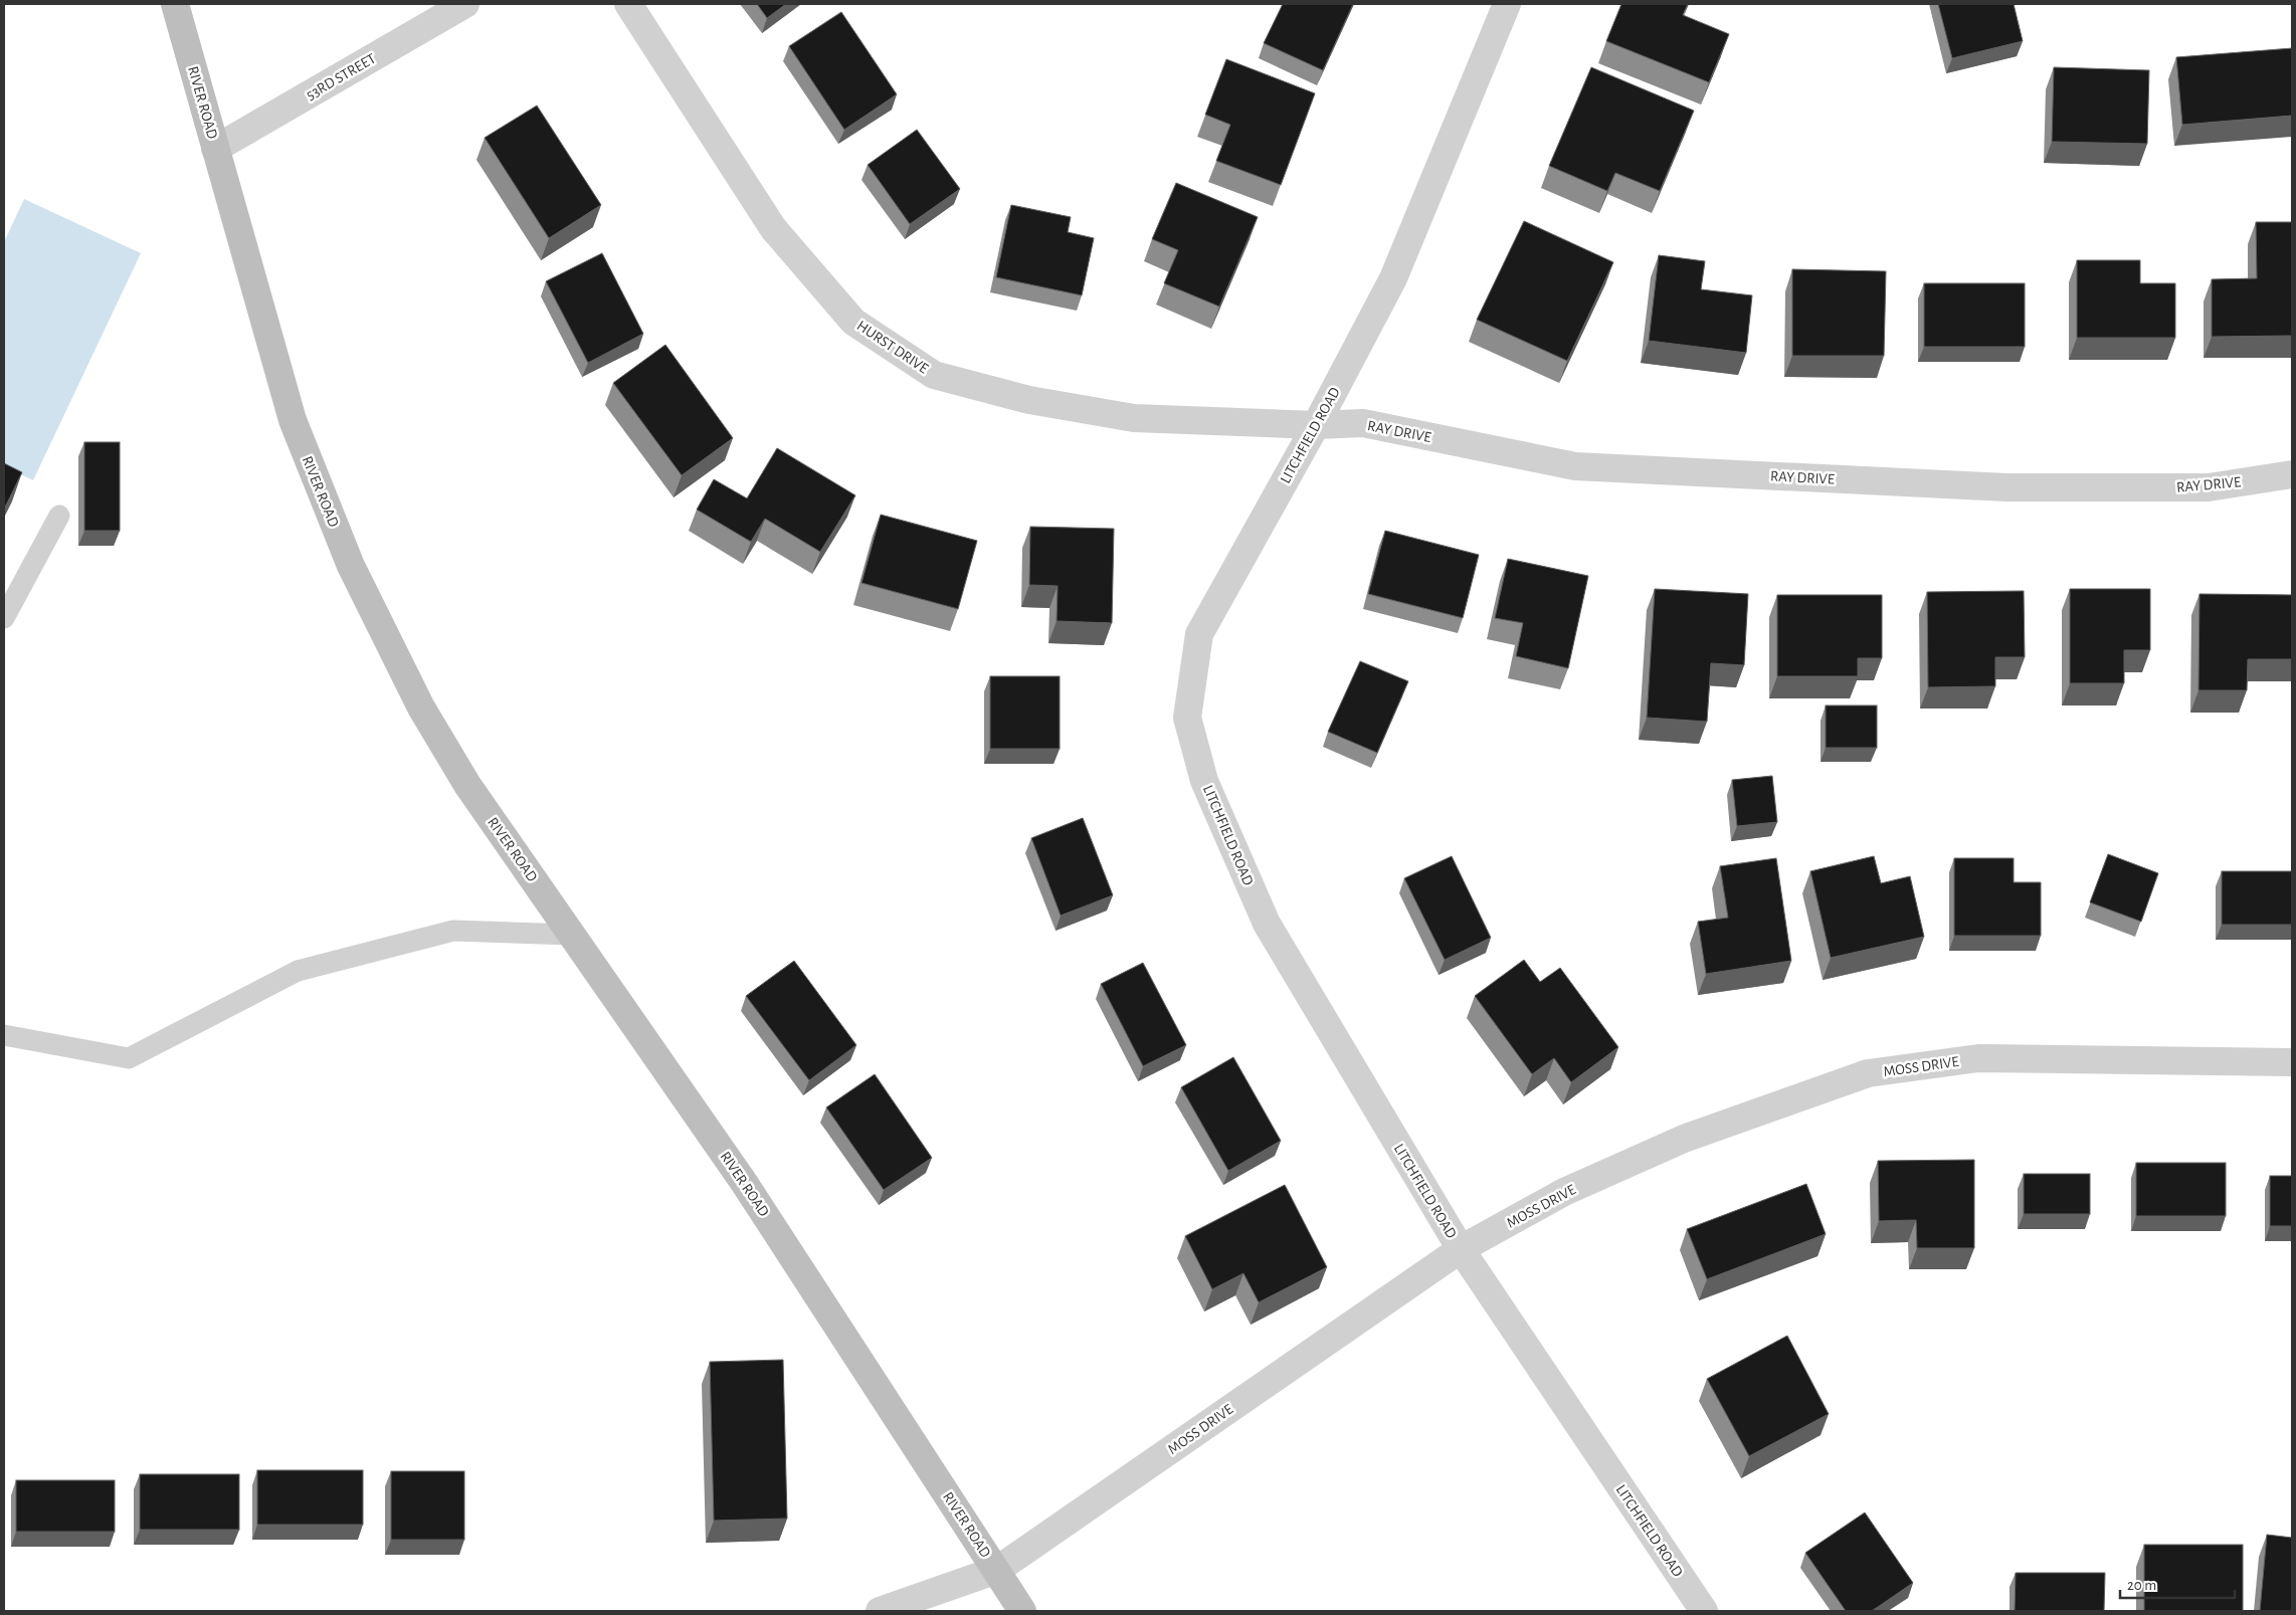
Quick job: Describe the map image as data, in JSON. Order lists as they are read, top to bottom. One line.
{"streets":{"main road":["RIVER ROAD"],"street":["53RD STREET","HURST DRIVE","RAY DRIVE","LITCHFIELD ROAD","MOSS DRIVE"]},"crossings":[["53RD STREET","RIVER ROAD"],["RIVER ROAD","MOSS DRIVE"],["HURST DRIVE","RAY DRIVE"],["HURST DRIVE","LITCHFIELD ROAD"],["RAY DRIVE","LITCHFIELD ROAD"],["LITCHFIELD ROAD","MOSS DRIVE"]],"scale_bar":"20 m"}
